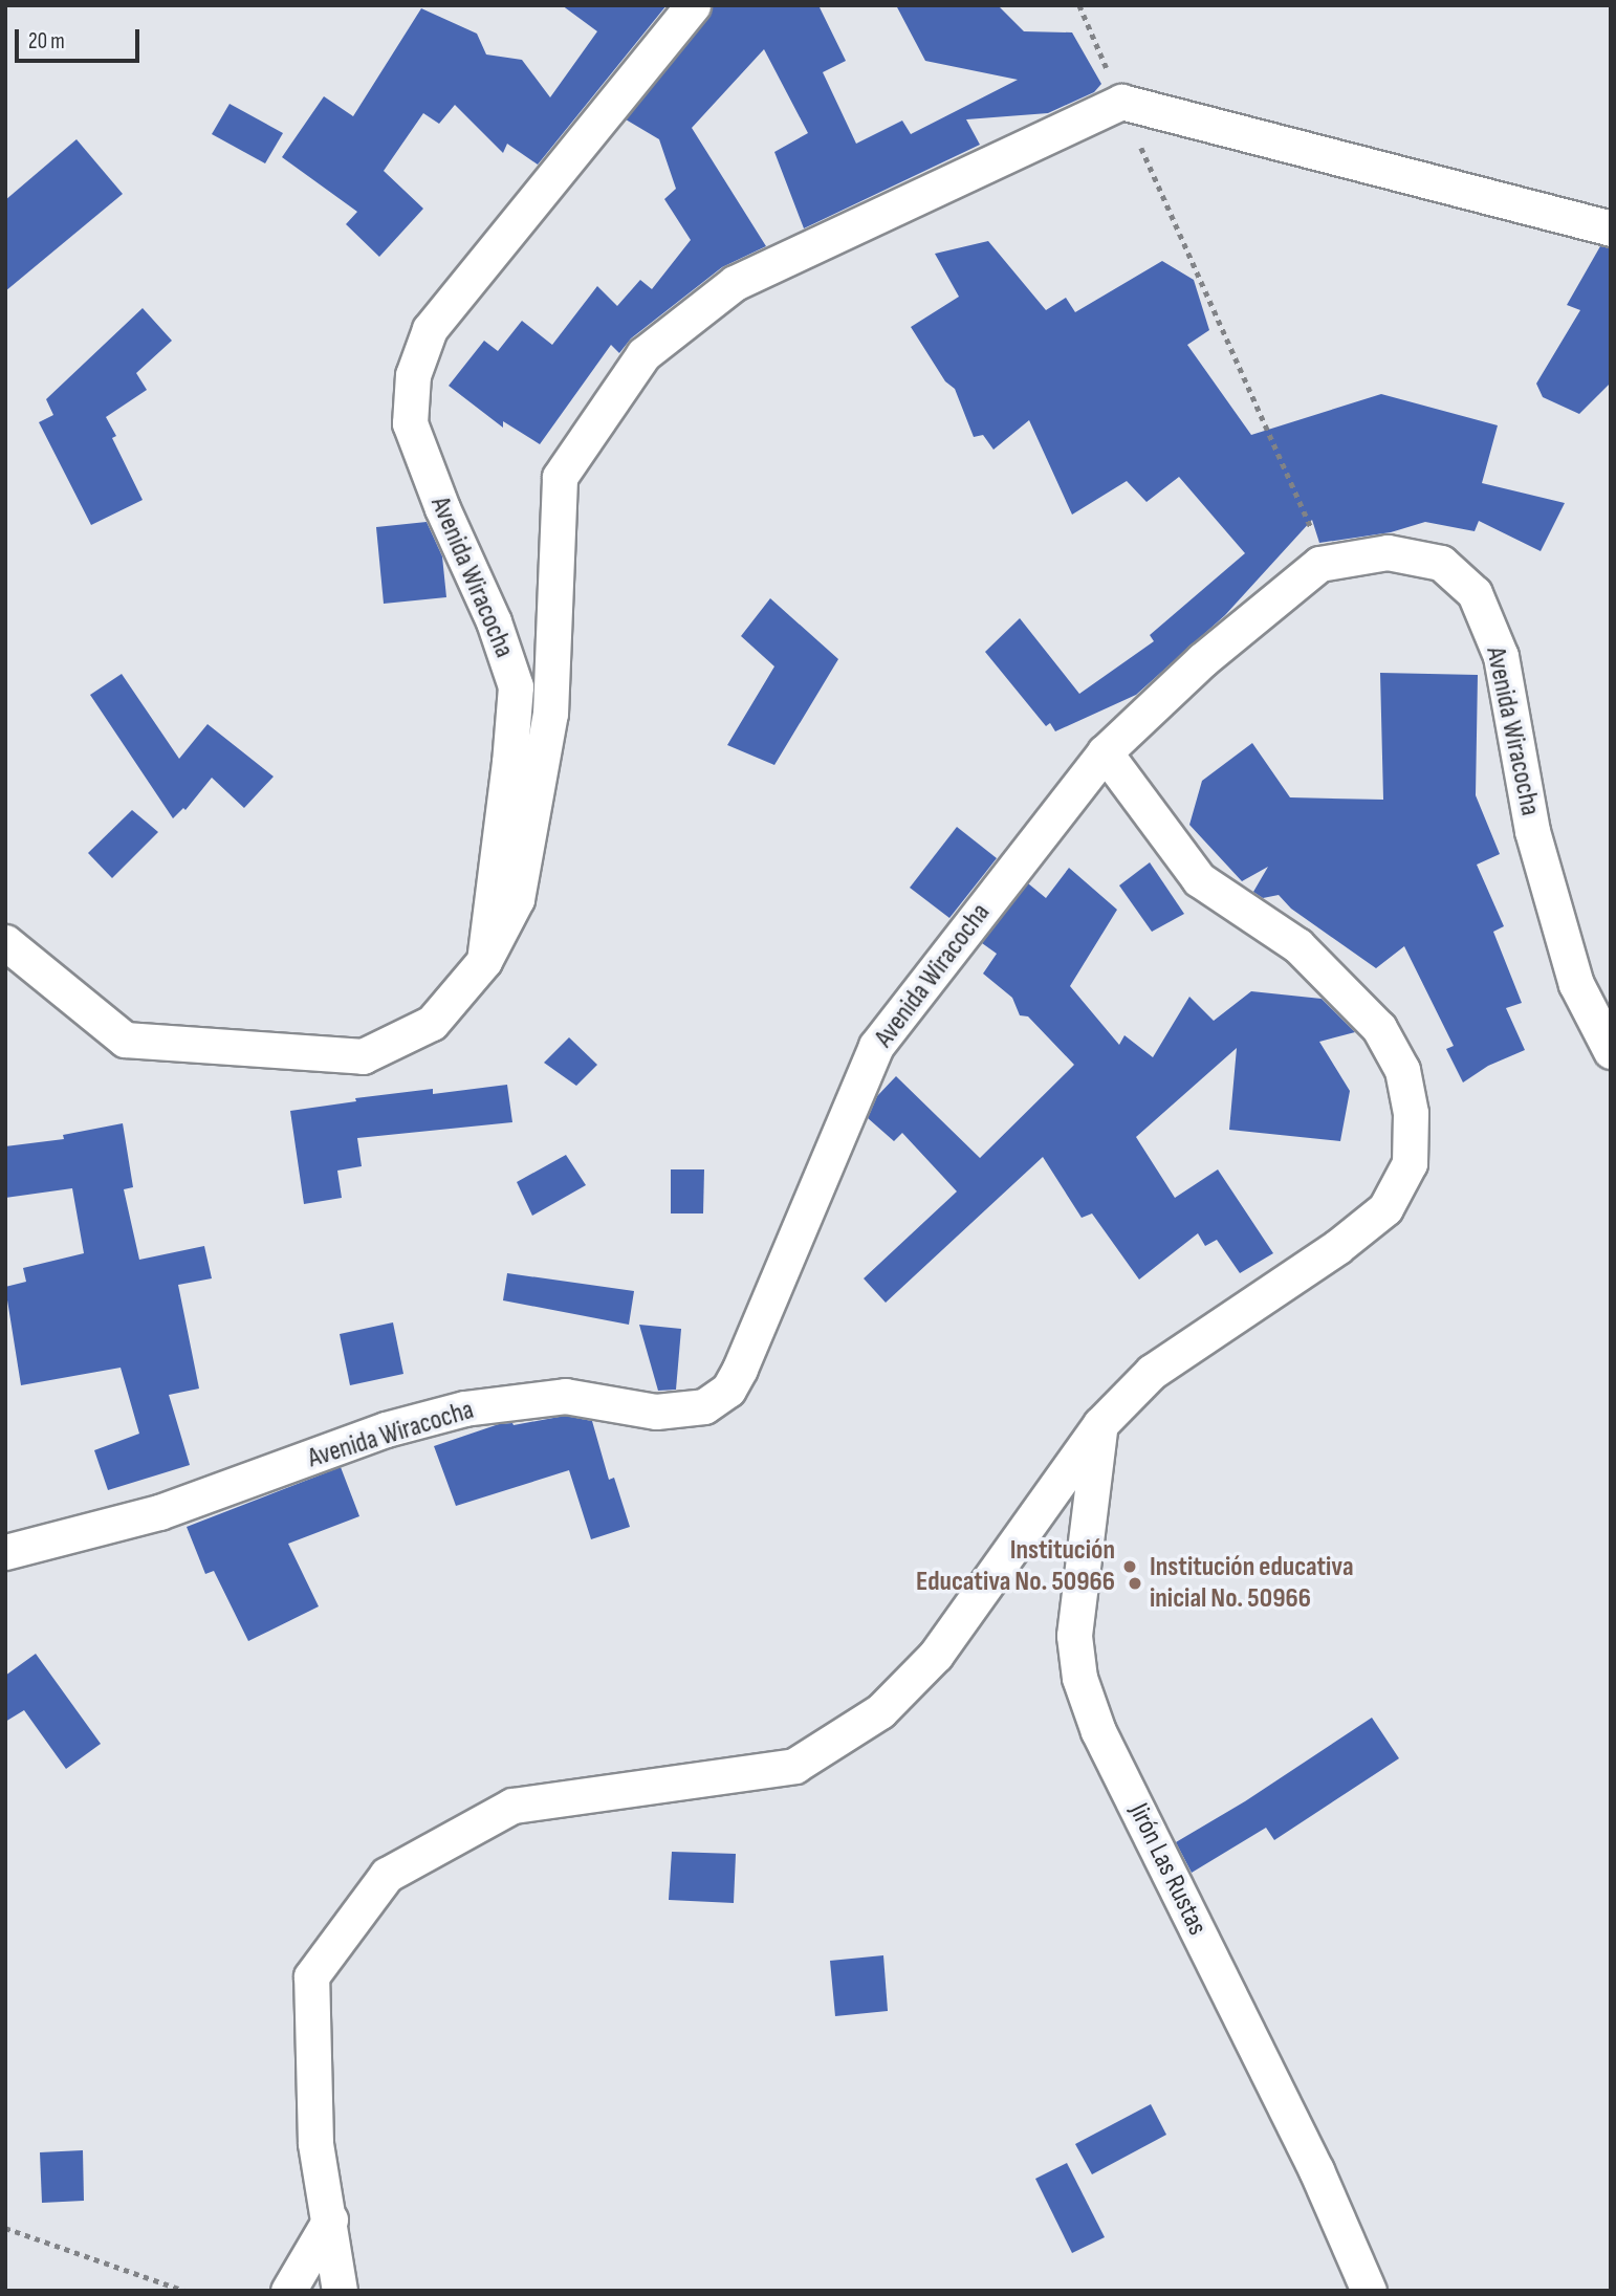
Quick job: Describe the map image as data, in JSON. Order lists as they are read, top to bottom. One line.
{"streets":{"street":["Avenida Wiracocha","Jirón Las Rustas"]},"places":["Institución Educativa No. 50966","Institución educativa inicial No. 50966"],"scale_bar":"20 m"}
